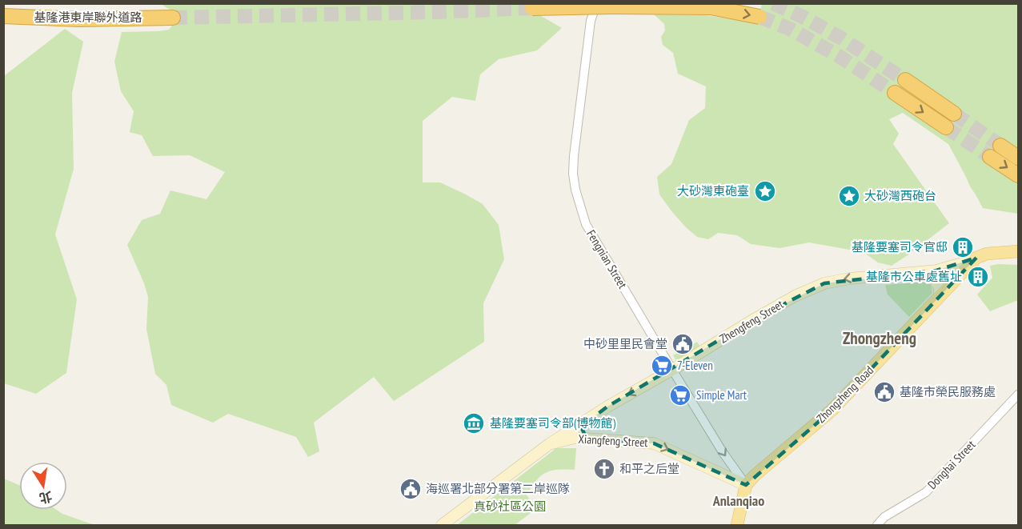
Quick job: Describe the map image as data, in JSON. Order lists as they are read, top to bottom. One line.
{"streets":{"highway":["基隆港東岸聯外道路"],"main road":["Zhongzheng Road"],"street":["Fengnian Street","Zhengfeng Street","Xiangfeng Street","Donghai Street"]},"crossings":[["Fengnian Street","Zhengfeng Street"],["Fengnian Street","Zhongzheng Road"],["Fengnian Street","Xiangfeng Street"],["Zhengfeng Street","Zhongzheng Road"],["Zhengfeng Street","Xiangfeng Street"],["Zhongzheng Road","Xiangfeng Street"]],"one_way":["Zhengfeng Street","Xiangfeng Street"],"districts":["Zhongzheng","Anlanqiao"],"parks":["真砂社區公園"],"places":{"place":["大砂灣東砲臺","大砂灣西砲台"],"building":["基隆要塞司令官邸","基隆市公車處舊址"],"public building":["中砂里里民會堂","基隆市榮民服務處","海巡署北部分署第二岸巡隊"],"supermarket":["7-Eleven","Simple Mart"],"museum":["基隆要塞司令部(博物館)"],"church":["和平之后堂"]},"north":"bottom"}
